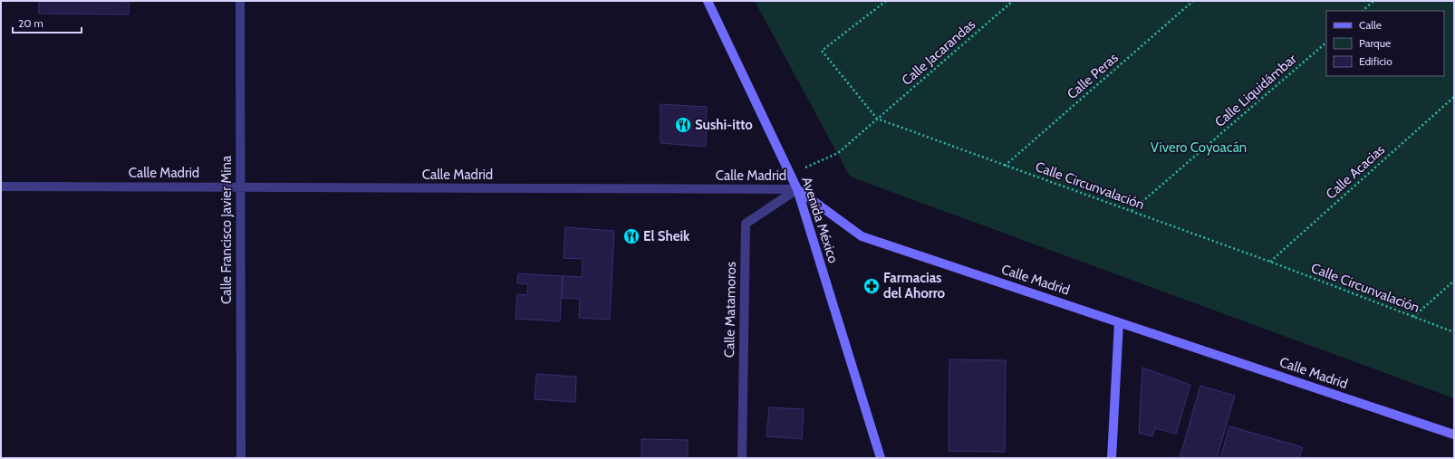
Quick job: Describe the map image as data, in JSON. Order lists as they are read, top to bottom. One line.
{"streets":{"street":["Calle Madrid","Avenida México","Calle Francisco Javier Mina","Calle Matamoros"],"path":["Calle Jacarandas","Calle Peras","Calle Liquidámbar","Calle Acacias","Calle Circunvalación"]},"crossings":[["Calle Jacarandas","Calle Circunvalación"],["Calle Jacarandas","Avenida México"],["Calle Peras","Calle Circunvalación"],["Calle Liquidámbar","Calle Circunvalación"],["Calle Acacias","Calle Circunvalación"],["Calle Madrid","Avenida México"],["Calle Madrid","Calle Francisco Javier Mina"],["Calle Madrid","Calle Matamoros"],["Avenida México","Calle Matamoros"]],"parks":["Vivero Coyoacán"],"places":{"restaurant":["Sushi-itto","El Sheik"],"pharmacy":["Farmacias del Ahorro"]},"legend":["Calle","Parque","Edificio"],"scale_bar":"20 m"}
